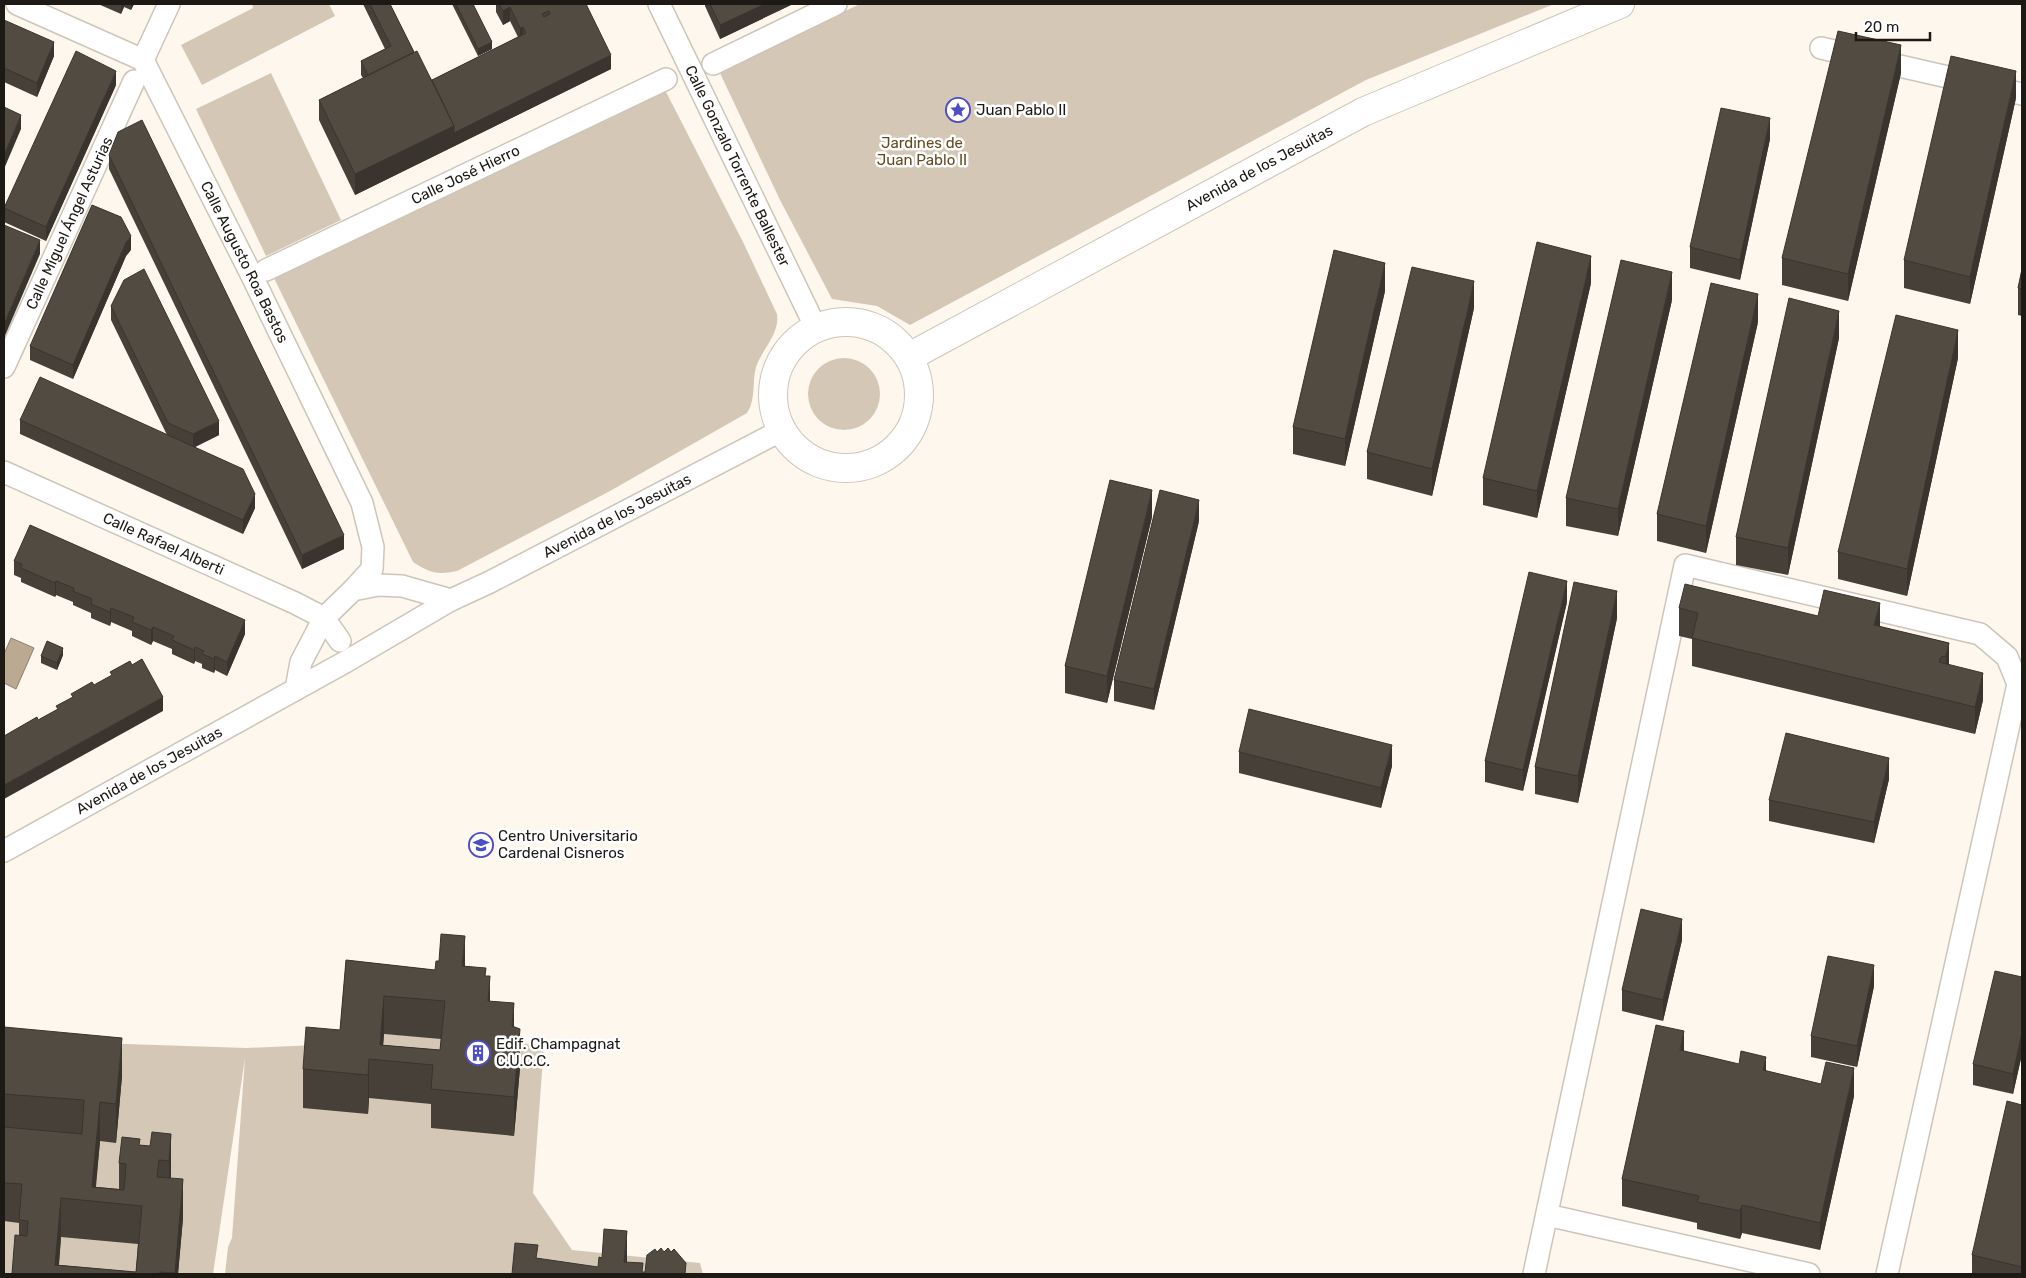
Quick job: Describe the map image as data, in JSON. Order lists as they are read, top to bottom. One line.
{"streets":{"street":["Calle Gonzalo Torrente Ballester","Avenida de los Jesuitas","Calle José Hierro","Calle Miguel Ángel Asturias","Calle Augusto Roa Bastos","Calle Rafael Alberti"]},"crossings":[["Calle Gonzalo Torrente Ballester","Avenida de los Jesuitas"]],"parks":["Jardines de Juan Pablo II"],"places":{"place":["Juan Pablo II"],"school or university":["Centro Universitario Cardenal Cisneros"],"building":["Edif. Champagnat C.U.C.C."]},"scale_bar":"20 m"}
